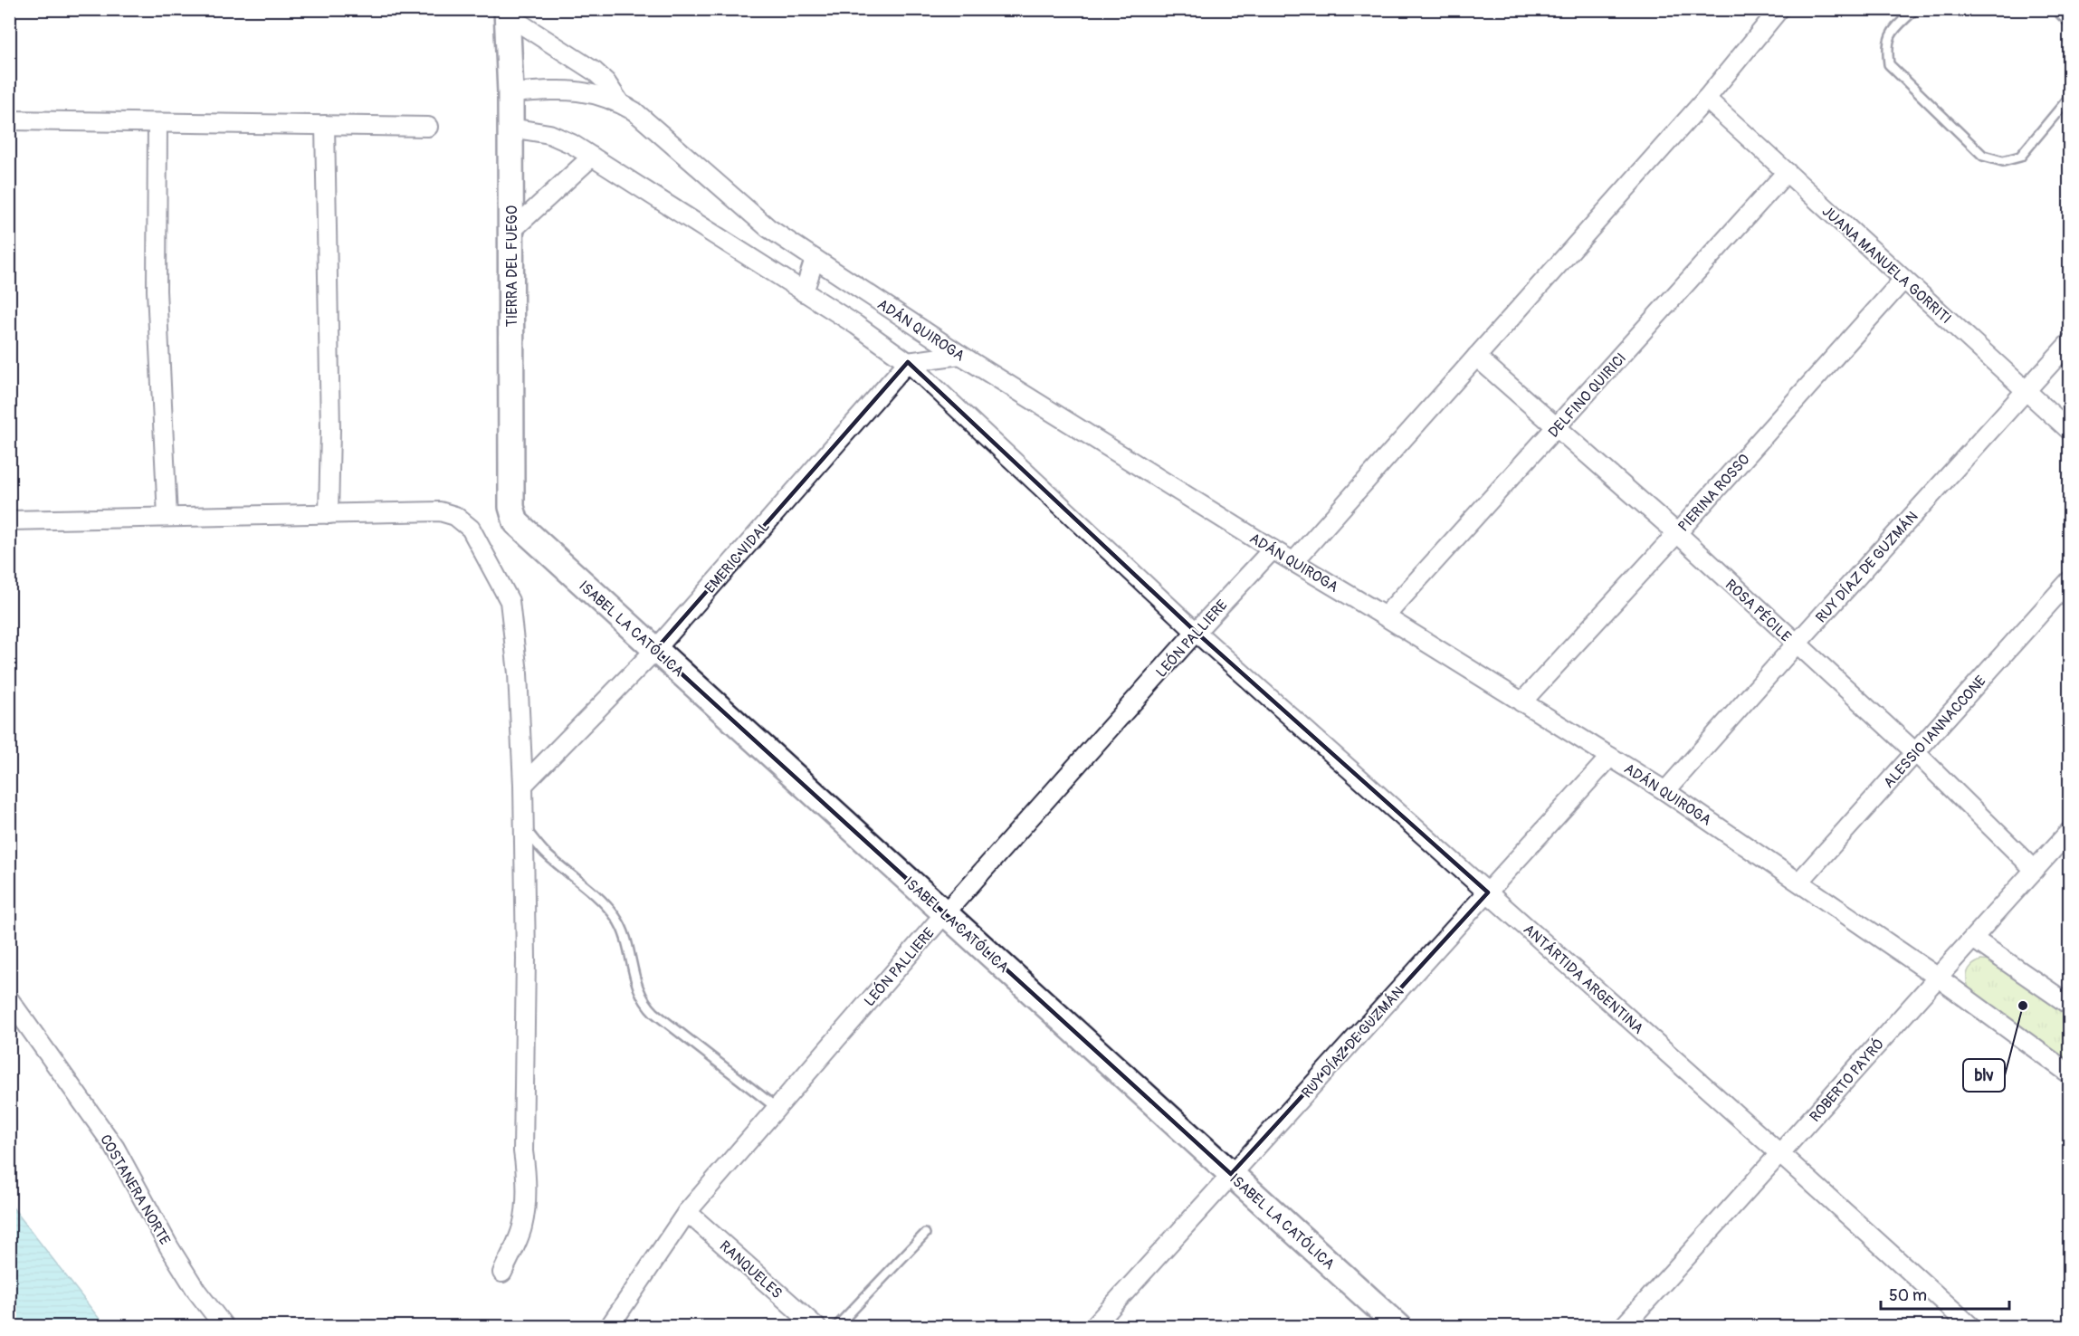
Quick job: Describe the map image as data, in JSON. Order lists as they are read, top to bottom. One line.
{"streets":{"main road":["TIERRA DEL FUEGO","ISABEL LA CATÓLICA"],"street":["JUANA MANUELA GORRITI","ADÁN QUIROGA","DELFINO QUIRICI","PIERINA ROSSO","EMERIC VIDAL","RUY DÍAZ DE GUZMÁN","ROSA PÉCILE","LEÓN PALLIERE","ALESSIO IANNACCONE","ANTÁRTIDA ARGENTINA","ROBERTO PAYRÓ","COSTANERA NORTE","RANQUELES"]},"crossings":[["JUANA MANUELA GORRITI","DELFINO QUIRICI"],["JUANA MANUELA GORRITI","PIERINA ROSSO"],["JUANA MANUELA GORRITI","RUY DÍAZ DE GUZMÁN"],["TIERRA DEL FUEGO","ADÁN QUIROGA"],["TIERRA DEL FUEGO","ISABEL LA CATÓLICA"],["ADÁN QUIROGA","DELFINO QUIRICI"],["ADÁN QUIROGA","PIERINA ROSSO"],["ADÁN QUIROGA","RUY DÍAZ DE GUZMÁN"],["ADÁN QUIROGA","LEÓN PALLIERE"],["ADÁN QUIROGA","ALESSIO IANNACCONE"],["ADÁN QUIROGA","ROBERTO PAYRÓ"],["DELFINO QUIRICI","ROSA PÉCILE"],["PIERINA ROSSO","ROSA PÉCILE"],["EMERIC VIDAL","ISABEL LA CATÓLICA"],["RUY DÍAZ DE GUZMÁN","ROSA PÉCILE"],["RUY DÍAZ DE GUZMÁN","ISABEL LA CATÓLICA"],["RUY DÍAZ DE GUZMÁN","ANTÁRTIDA ARGENTINA"],["ROSA PÉCILE","ALESSIO IANNACCONE"],["ROSA PÉCILE","ROBERTO PAYRÓ"],["ISABEL LA CATÓLICA","LEÓN PALLIERE"],["LEÓN PALLIERE","ANTÁRTIDA ARGENTINA"],["LEÓN PALLIERE","RANQUELES"],["ANTÁRTIDA ARGENTINA","ROBERTO PAYRÓ"]],"places":["blv"],"scale_bar":"50 m"}
